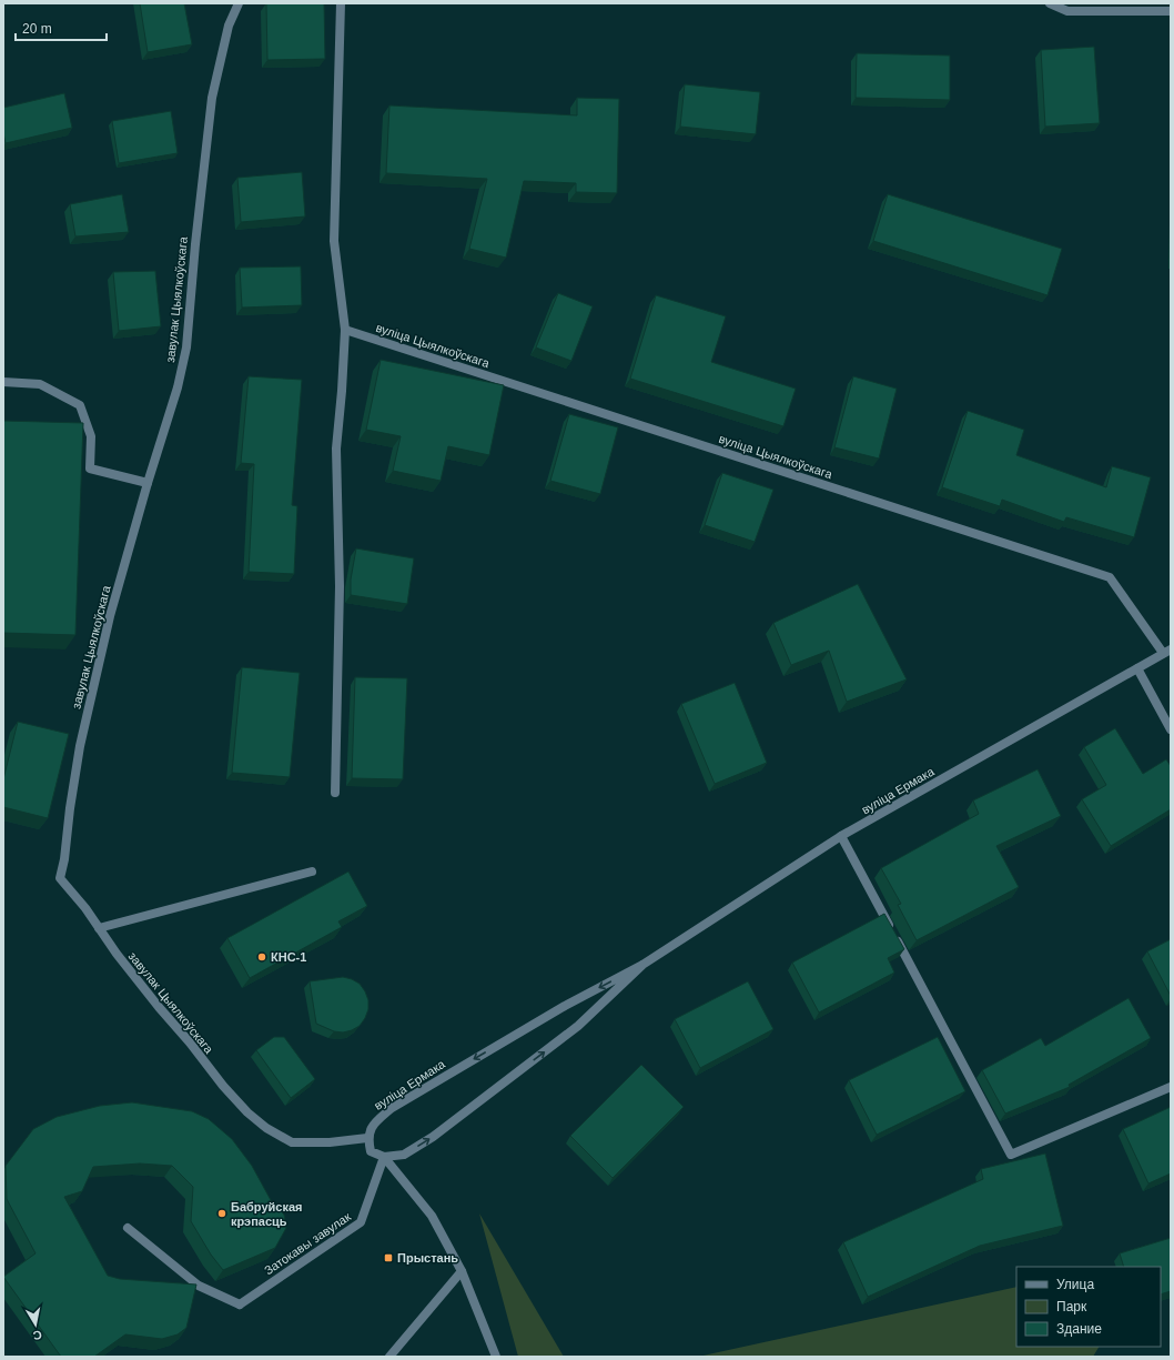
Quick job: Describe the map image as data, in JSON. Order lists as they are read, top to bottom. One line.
{"streets":{"street":["завулак Цыялкоўскага","вуліца Цыялкоўскага","вуліца Ермака","Затокавы завулак"]},"crossings":[["завулак Цыялкоўскага","вуліца Ермака"],["вуліца Цыялкоўскага","вуліца Ермака"],["вуліца Ермака","Затокавы завулак"]],"places":{"other":["КНС-1","Бабруйская крэпасць"],"transit":["Прыстань"]},"legend":["Улица","Парк","Здание"],"scale_bar":"20 m","north":"bottom"}
